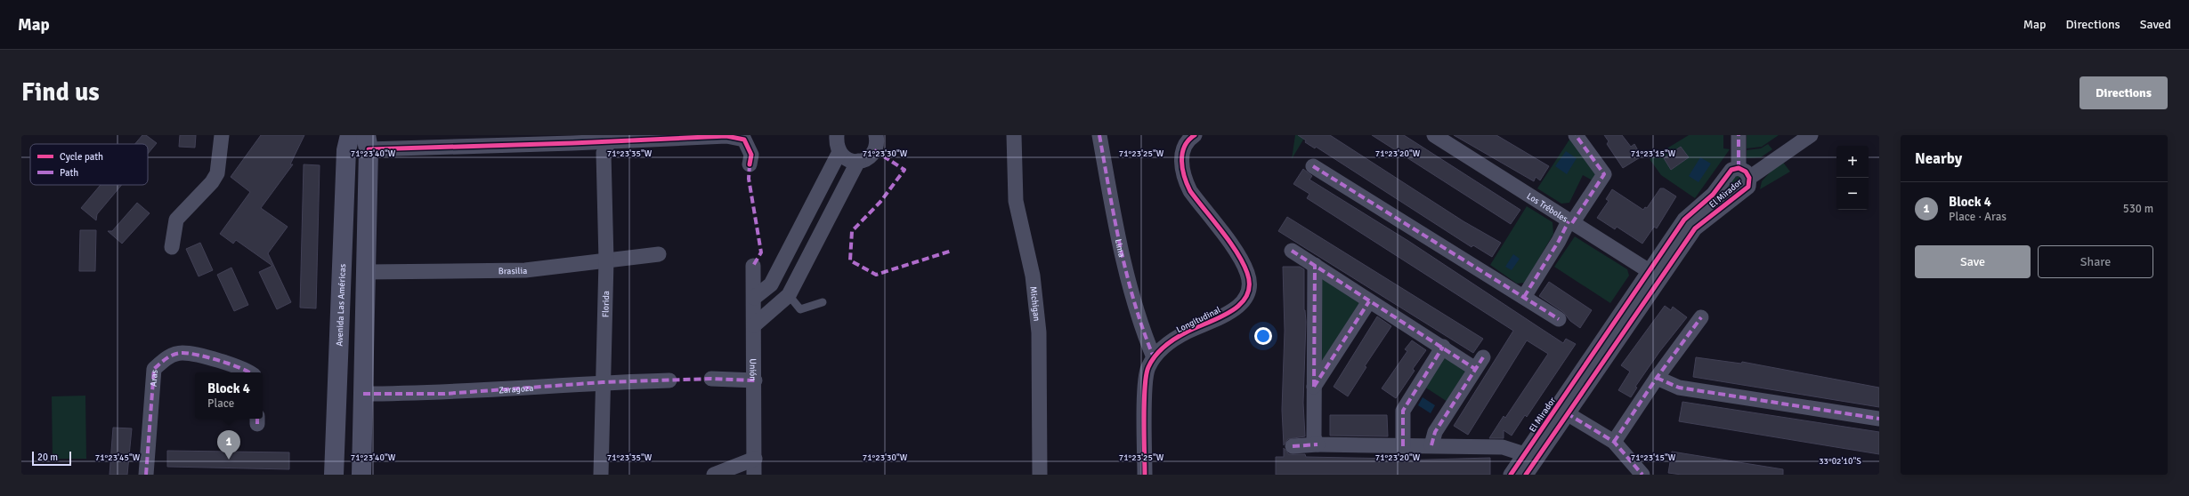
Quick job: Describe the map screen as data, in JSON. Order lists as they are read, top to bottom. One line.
{"streets":{"street":["El Mirador","Los Tréboles","Lima","Brasilia","Florida","Michigan","Avenida Las Américas","Longitudinal","Unión","Aras","Zaragoza"]},"crossings":[["El Mirador","Los Tréboles"],["Lima","Longitudinal"],["Brasilia","Florida"],["Florida","Zaragoza"]],"legend":["Cycle path","Path"],"scale_bar":"20 m","page":{"header":"Map","nav":["Map","Directions","Saved"],"buttons":["Directions",["Save","Share"]],"title":"Find us","heading":"Nearby","map_buttons":["+","−"],"list":[{"mark":"1","name":"Block 4","note":"Place · Aras","value":"530 m"}],"popup":["Block 4","Place"],"pins":"1","scale":"20 m"},"coordinates":["71°23'40\"W","71°23'35\"W","71°23'30\"W","71°23'25\"W","71°23'20\"W","71°23'15\"W","71°23'45\"W","33°02'10\"S"]}
